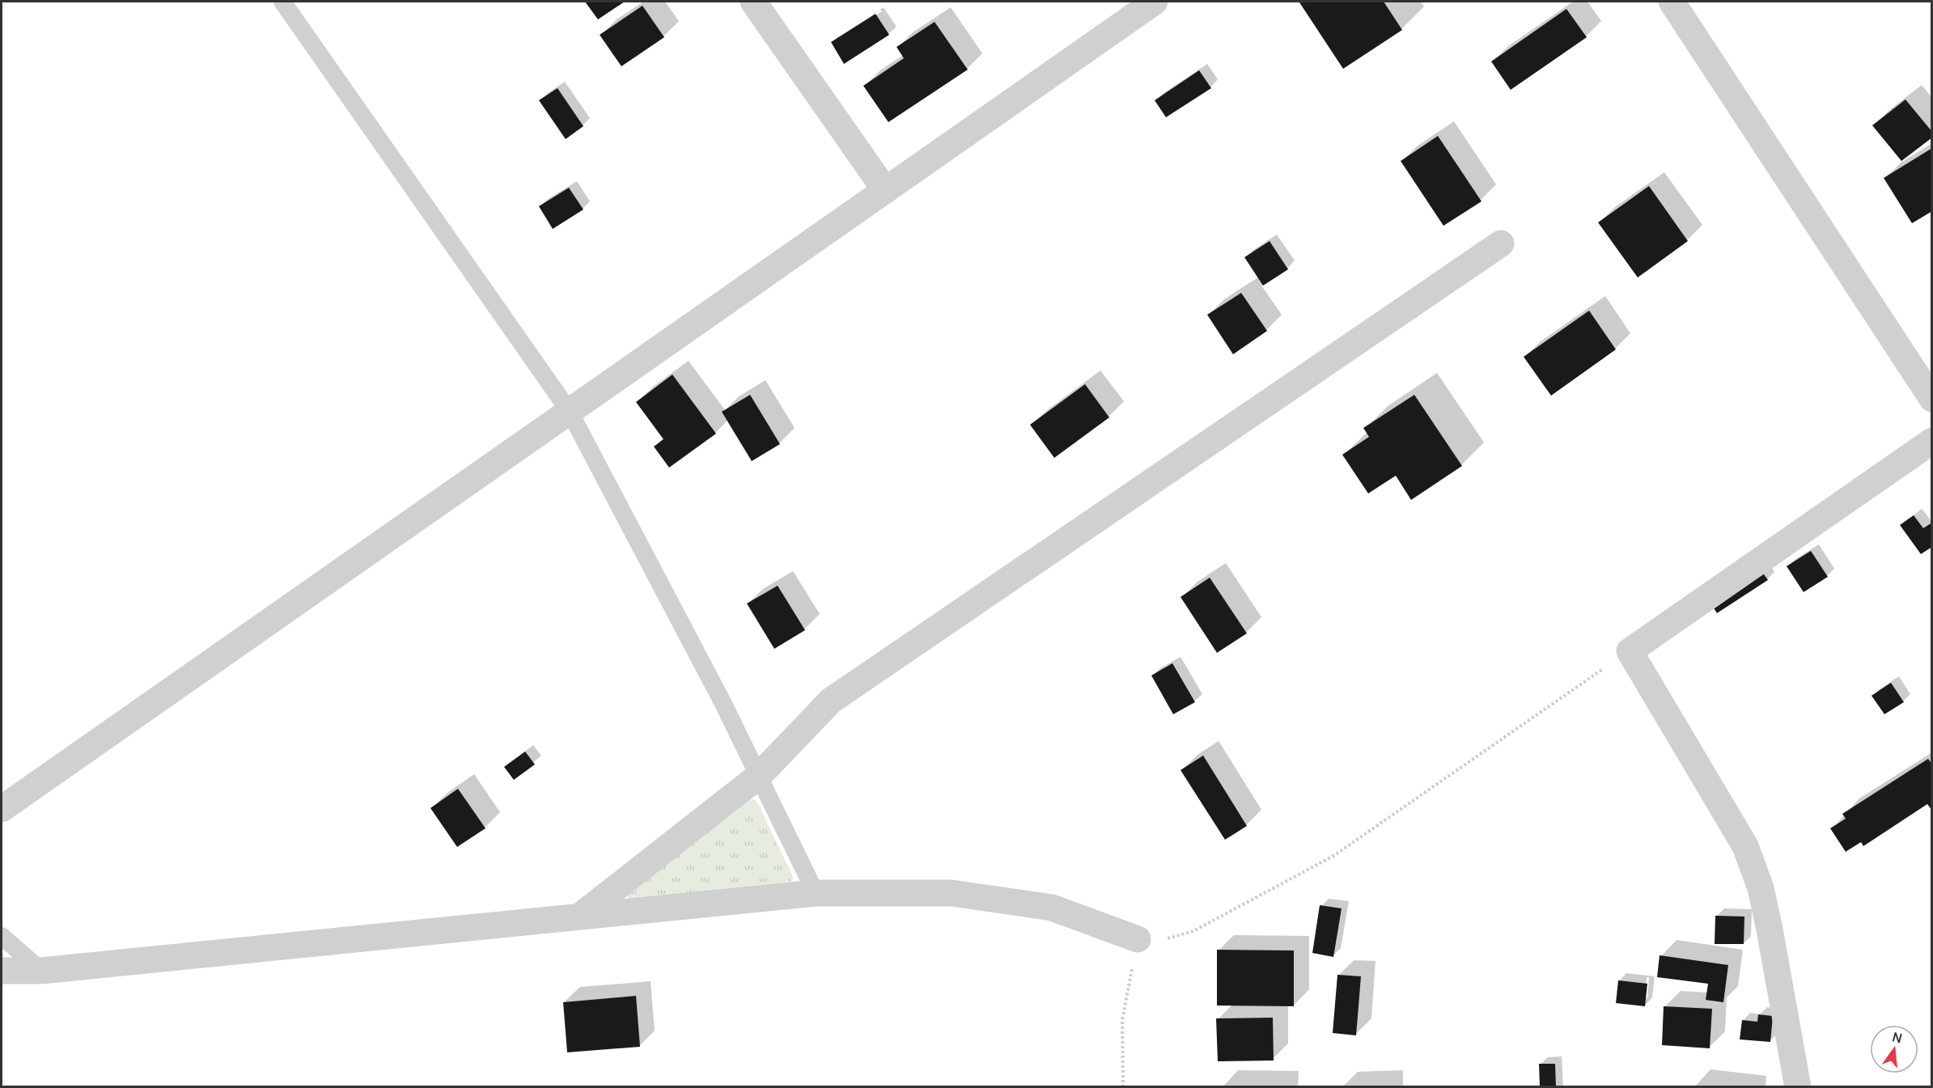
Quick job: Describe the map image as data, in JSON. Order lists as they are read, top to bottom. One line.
{"north":"top"}
